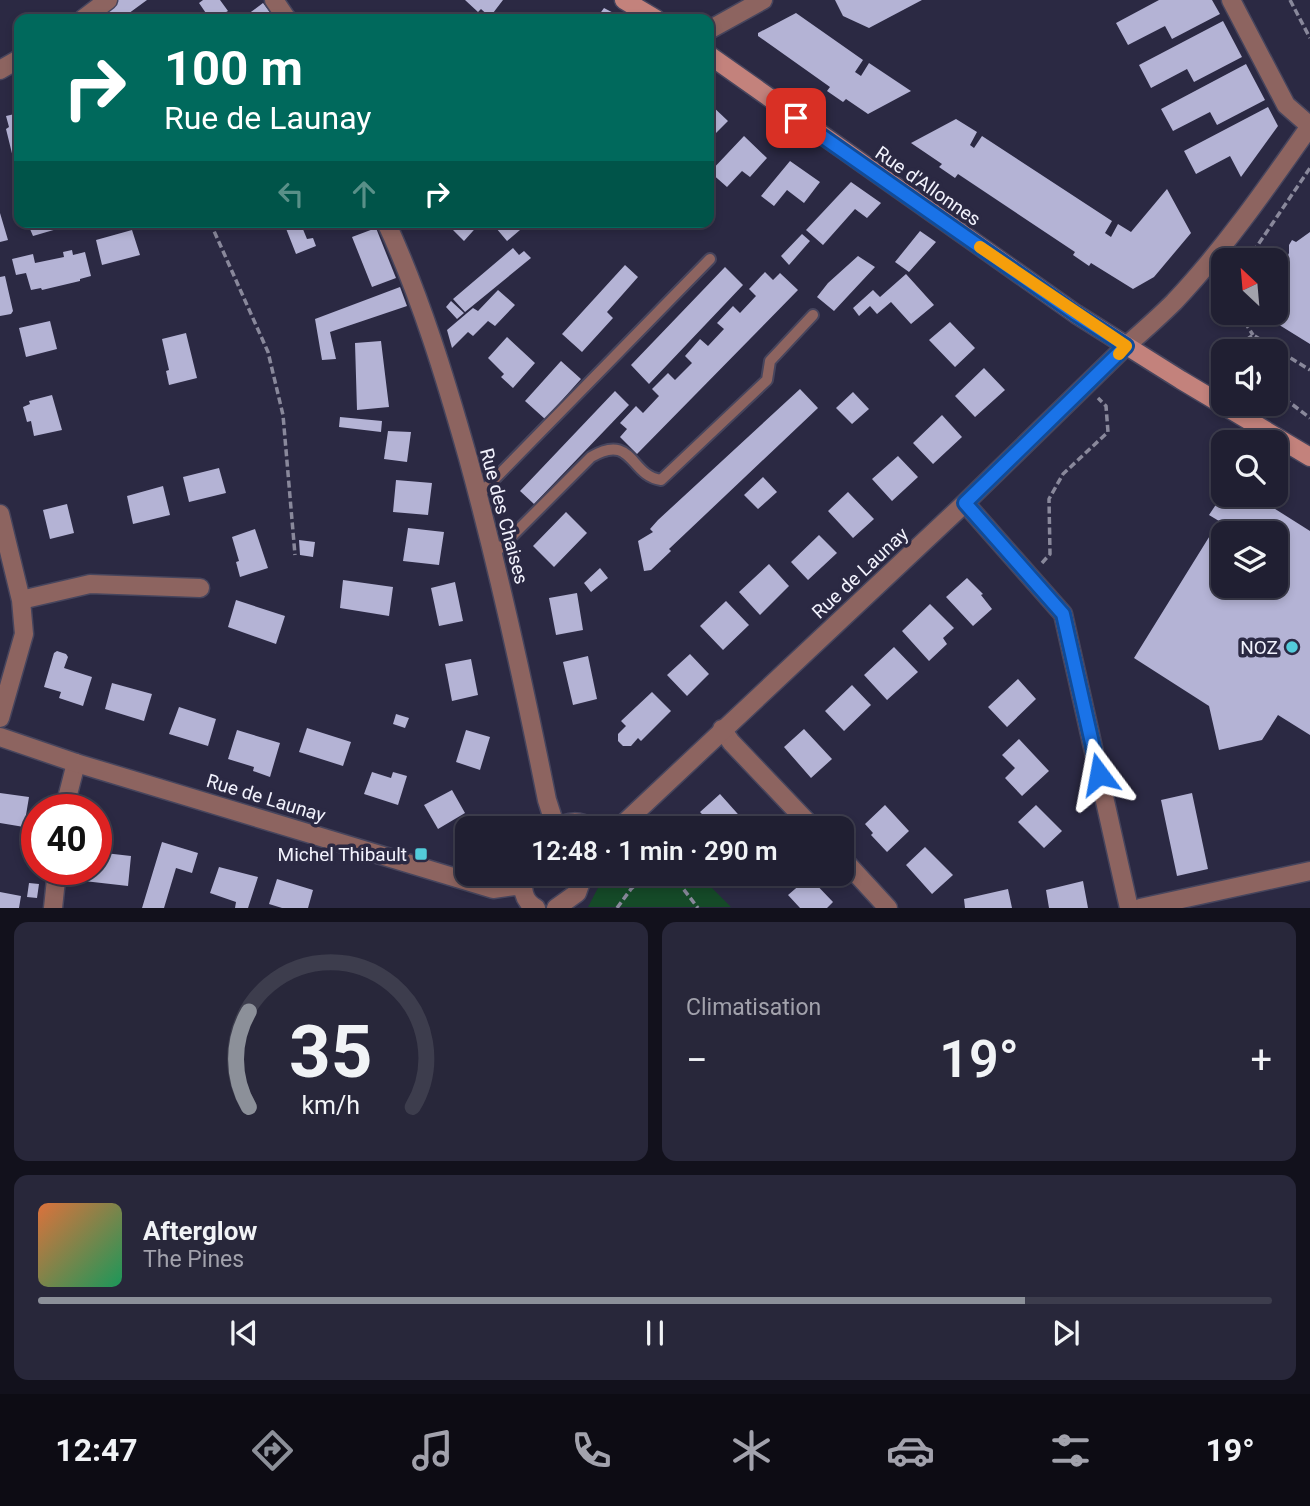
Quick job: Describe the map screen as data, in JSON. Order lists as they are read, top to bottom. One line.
{"streets":{"main road":["Rue d'Allonnes"],"street":["Rue des Chaises","Rue de Launay"]},"crossings":[["Rue d'Allonnes","Rue de Launay"]],"places":{"other":["NOZ"],"transit":["Michel Thibault"]},"north":"top left","page":{"turn":["100 m","Rue de Launay"],"limit":"40","trip":"12:48 · 1 min · 290 m","tile":"Climatisation","heat":["−","19°","+"],"song":["Afterglow","The Pines"],"tabs":["12:47","19°"],"gauge":["35","km/h"]}}
